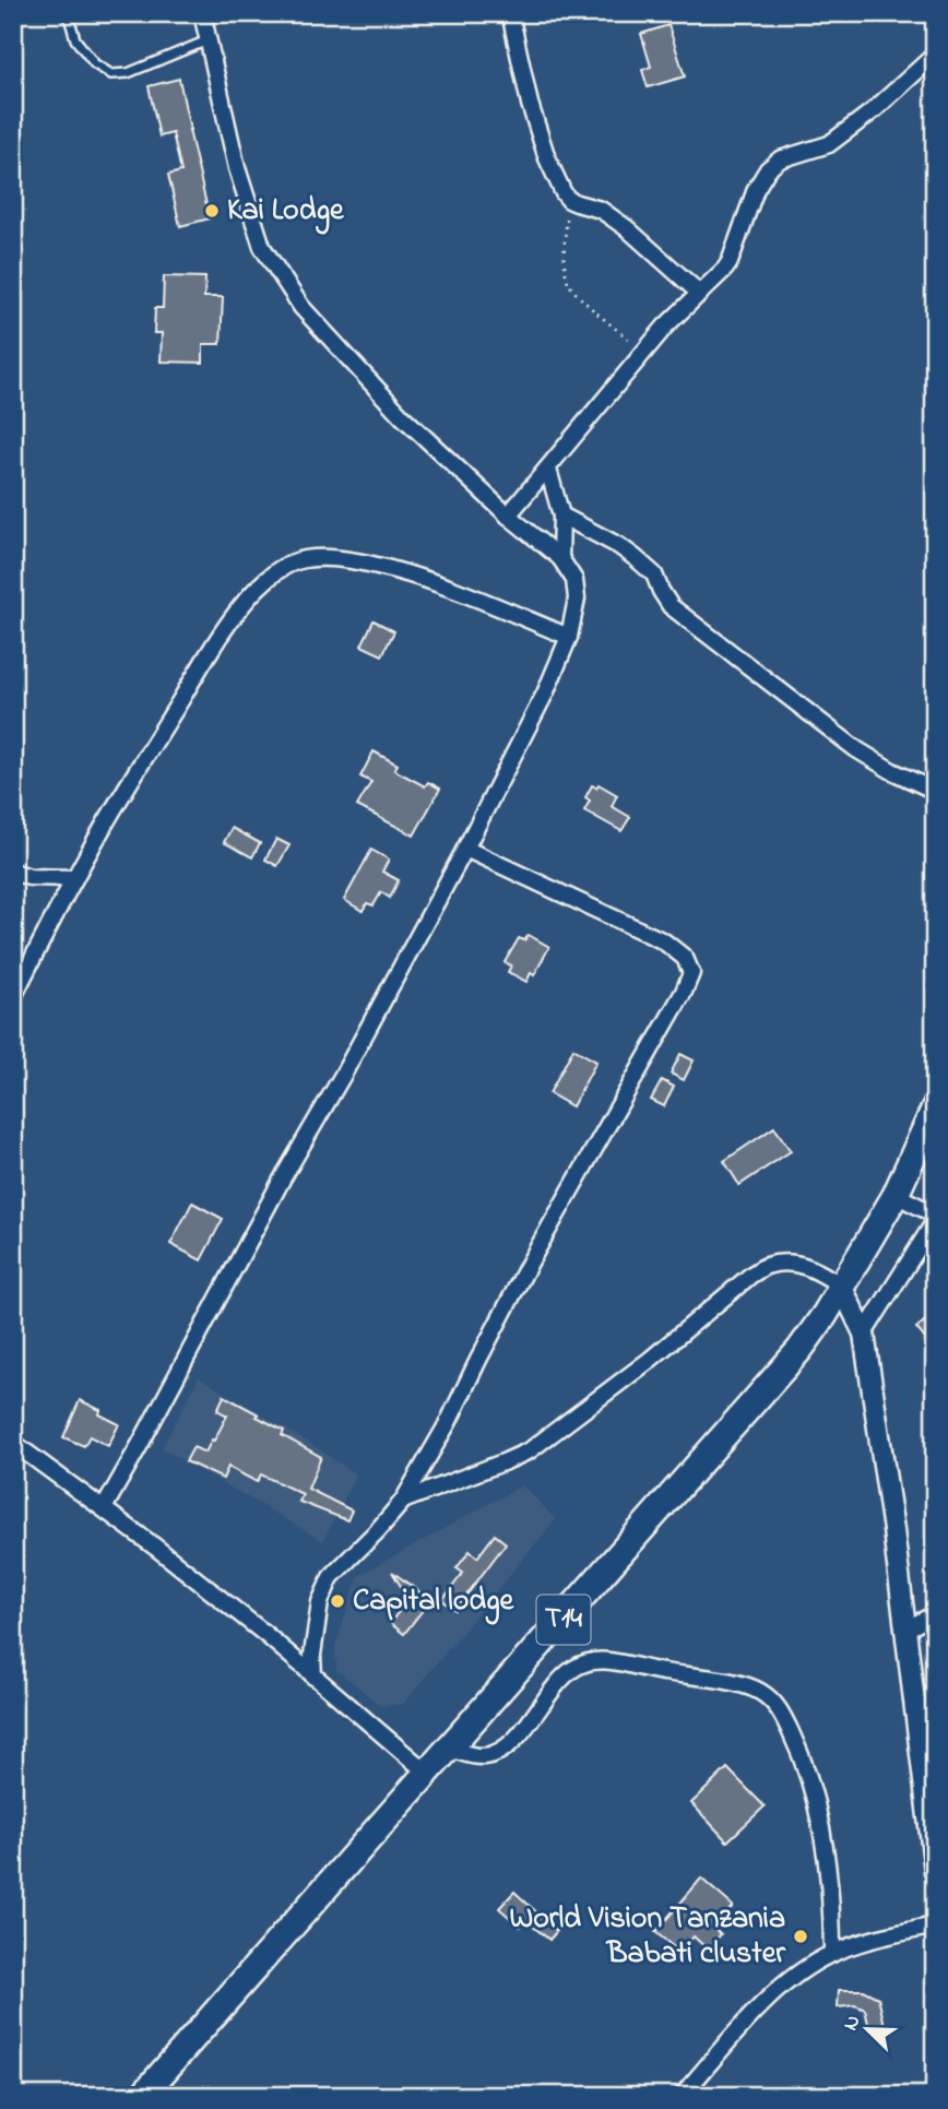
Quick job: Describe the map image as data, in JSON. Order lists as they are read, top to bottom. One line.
{"streets":{"highway":["T14"]},"places":["Kai Lodge","Capital lodge","World Vision Tanzania Babati cluster"],"north":"top left"}
